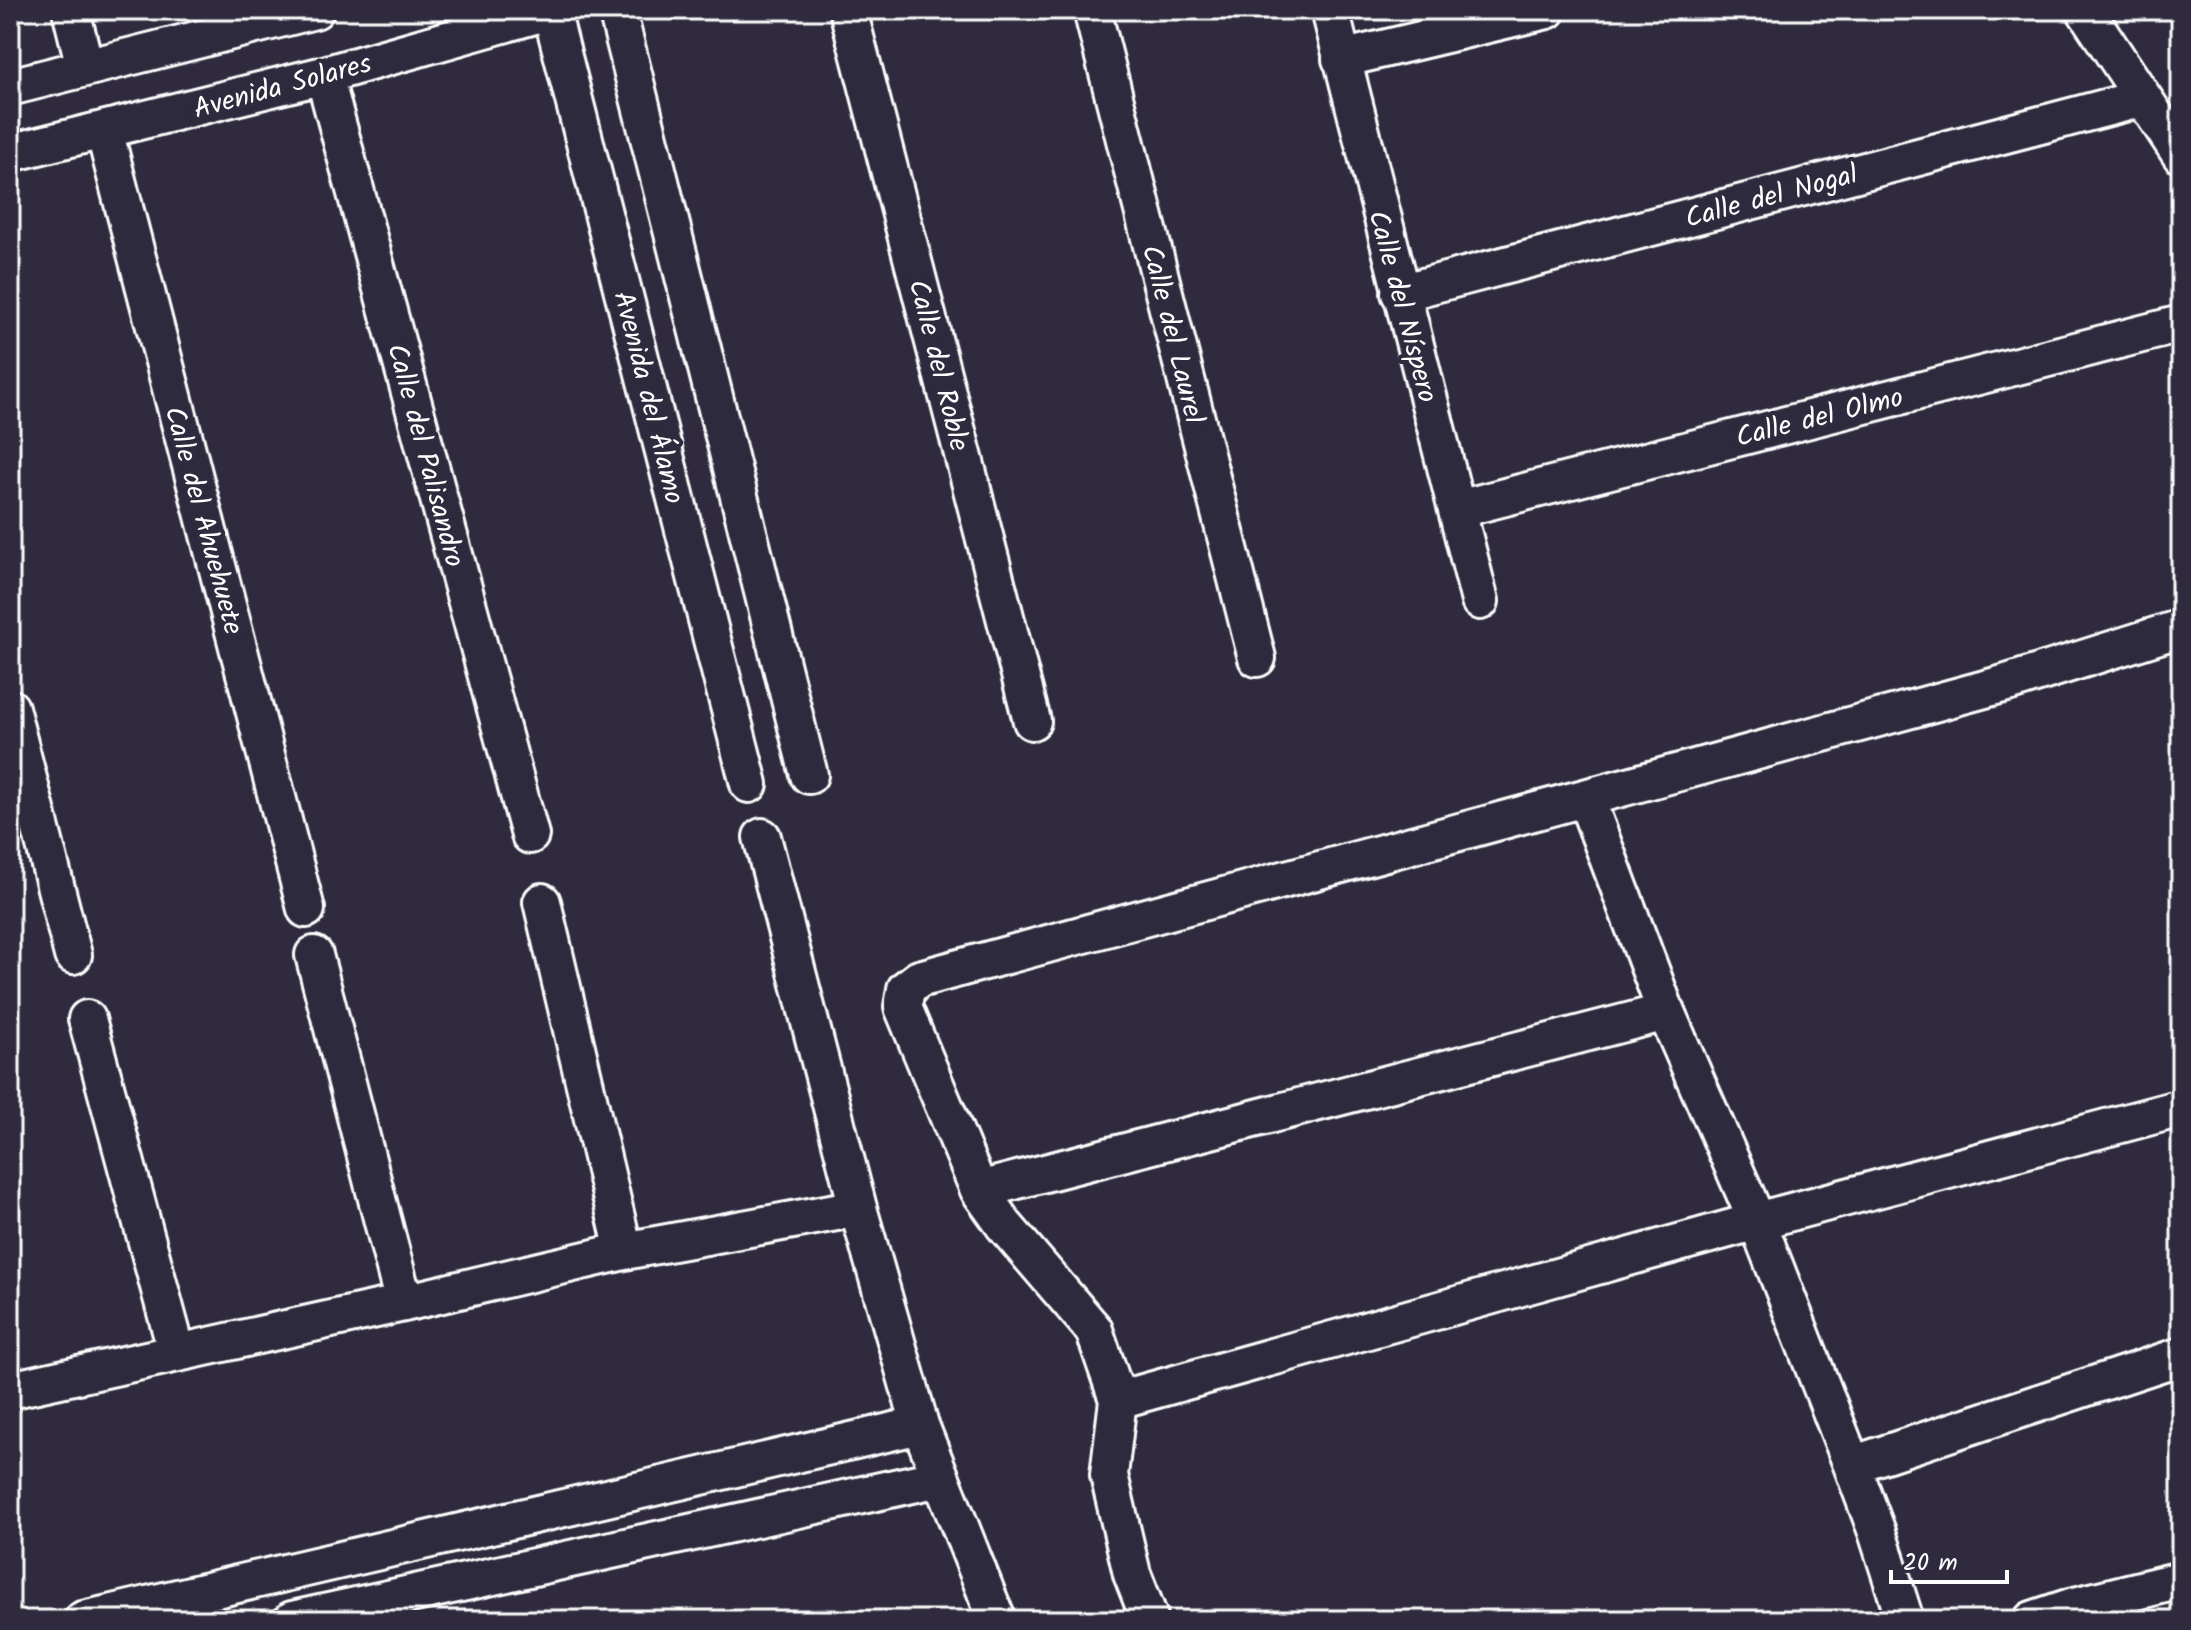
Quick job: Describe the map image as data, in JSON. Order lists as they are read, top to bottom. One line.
{"streets":{"street":["Avenida Solares","Calle del Nogal","Calle del Níspero","Calle del Laurel","Calle del Roble","Avenida del Álamo","Calle del Olmo","Calle del Palisandro","Calle del Ahuehuete"]},"crossings":[["Avenida Solares","Avenida del Álamo"],["Avenida Solares","Calle del Palisandro"],["Avenida Solares","Calle del Ahuehuete"],["Calle del Nogal","Calle del Níspero"],["Calle del Níspero","Calle del Olmo"]],"scale_bar":"20 m"}
